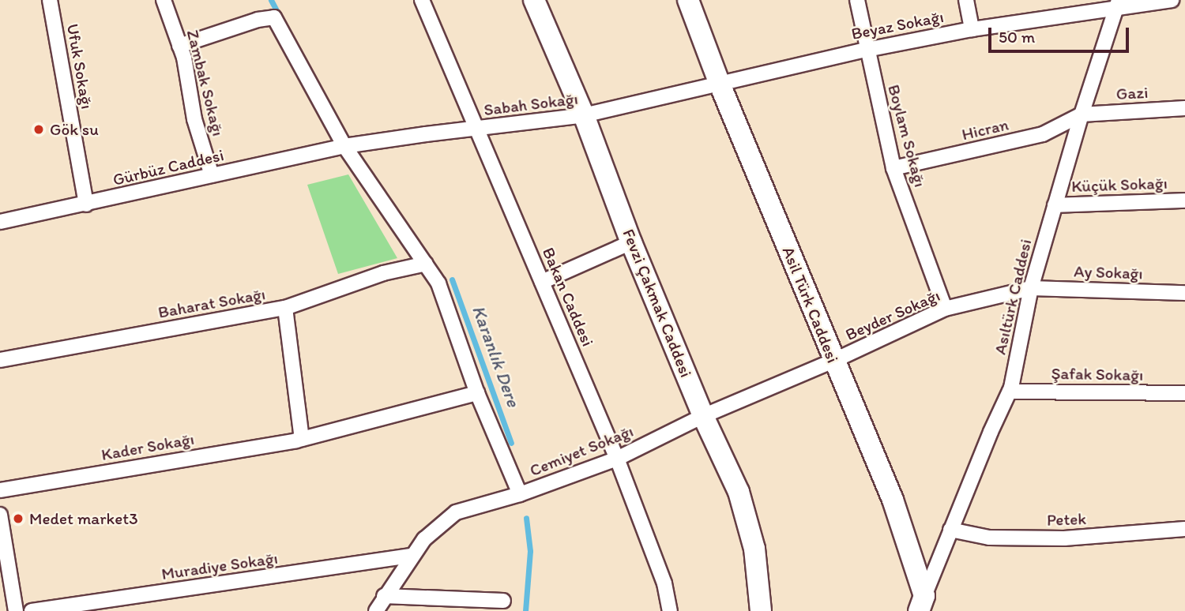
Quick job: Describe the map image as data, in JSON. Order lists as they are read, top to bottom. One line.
{"streets":{"main road":["Fevzi Çakmak Caddesi","Asil Türk Caddesi"],"street":["Beyaz Sokağı","Ufuk Sokağı","Zambak Sokağı","Gazi","Sabah Sokağı","Hicran","Boylam Sokağı","Gürbüz Caddesi","Küçük Sokağı","Ay Sokağı","Bakan Caddesi","Asıltürk Caddesi","Baharat Sokağı","Beyder Sokağı","Şafak Sokağı","Kader Sokağı","Cemiyet Sokağı","Petek","Muradiye Sokağı"]},"crossings":[["Beyaz Sokağı","Sabah Sokağı"],["Beyaz Sokağı","Boylam Sokağı"],["Beyaz Sokağı","Asıltürk Caddesi"],["Beyaz Sokağı","Asil Türk Caddesi"],["Ufuk Sokağı","Gürbüz Caddesi"],["Zambak Sokağı","Gürbüz Caddesi"],["Gazi","Hicran"],["Gazi","Asıltürk Caddesi"],["Sabah Sokağı","Gürbüz Caddesi"],["Sabah Sokağı","Bakan Caddesi"],["Sabah Sokağı","Fevzi Çakmak Caddesi"],["Sabah Sokağı","Asil Türk Caddesi"],["Hicran","Boylam Sokağı"],["Hicran","Asıltürk Caddesi"],["Boylam Sokağı","Beyder Sokağı"],["Küçük Sokağı","Asıltürk Caddesi"],["Ay Sokağı","Asıltürk Caddesi"],["Ay Sokağı","Beyder Sokağı"],["Bakan Caddesi","Cemiyet Sokağı"],["Asıltürk Caddesi","Asil Türk Caddesi"],["Asıltürk Caddesi","Beyder Sokağı"],["Asıltürk Caddesi","Şafak Sokağı"],["Asıltürk Caddesi","Petek"],["Fevzi Çakmak Caddesi","Cemiyet Sokağı"],["Asil Türk Caddesi","Beyder Sokağı"],["Asil Türk Caddesi","Cemiyet Sokağı"],["Beyder Sokağı","Cemiyet Sokağı"],["Cemiyet Sokağı","Muradiye Sokağı"]],"water":["Karanlık Dere"],"places":["Gök su","Medet market3"],"scale_bar":"50 m"}
